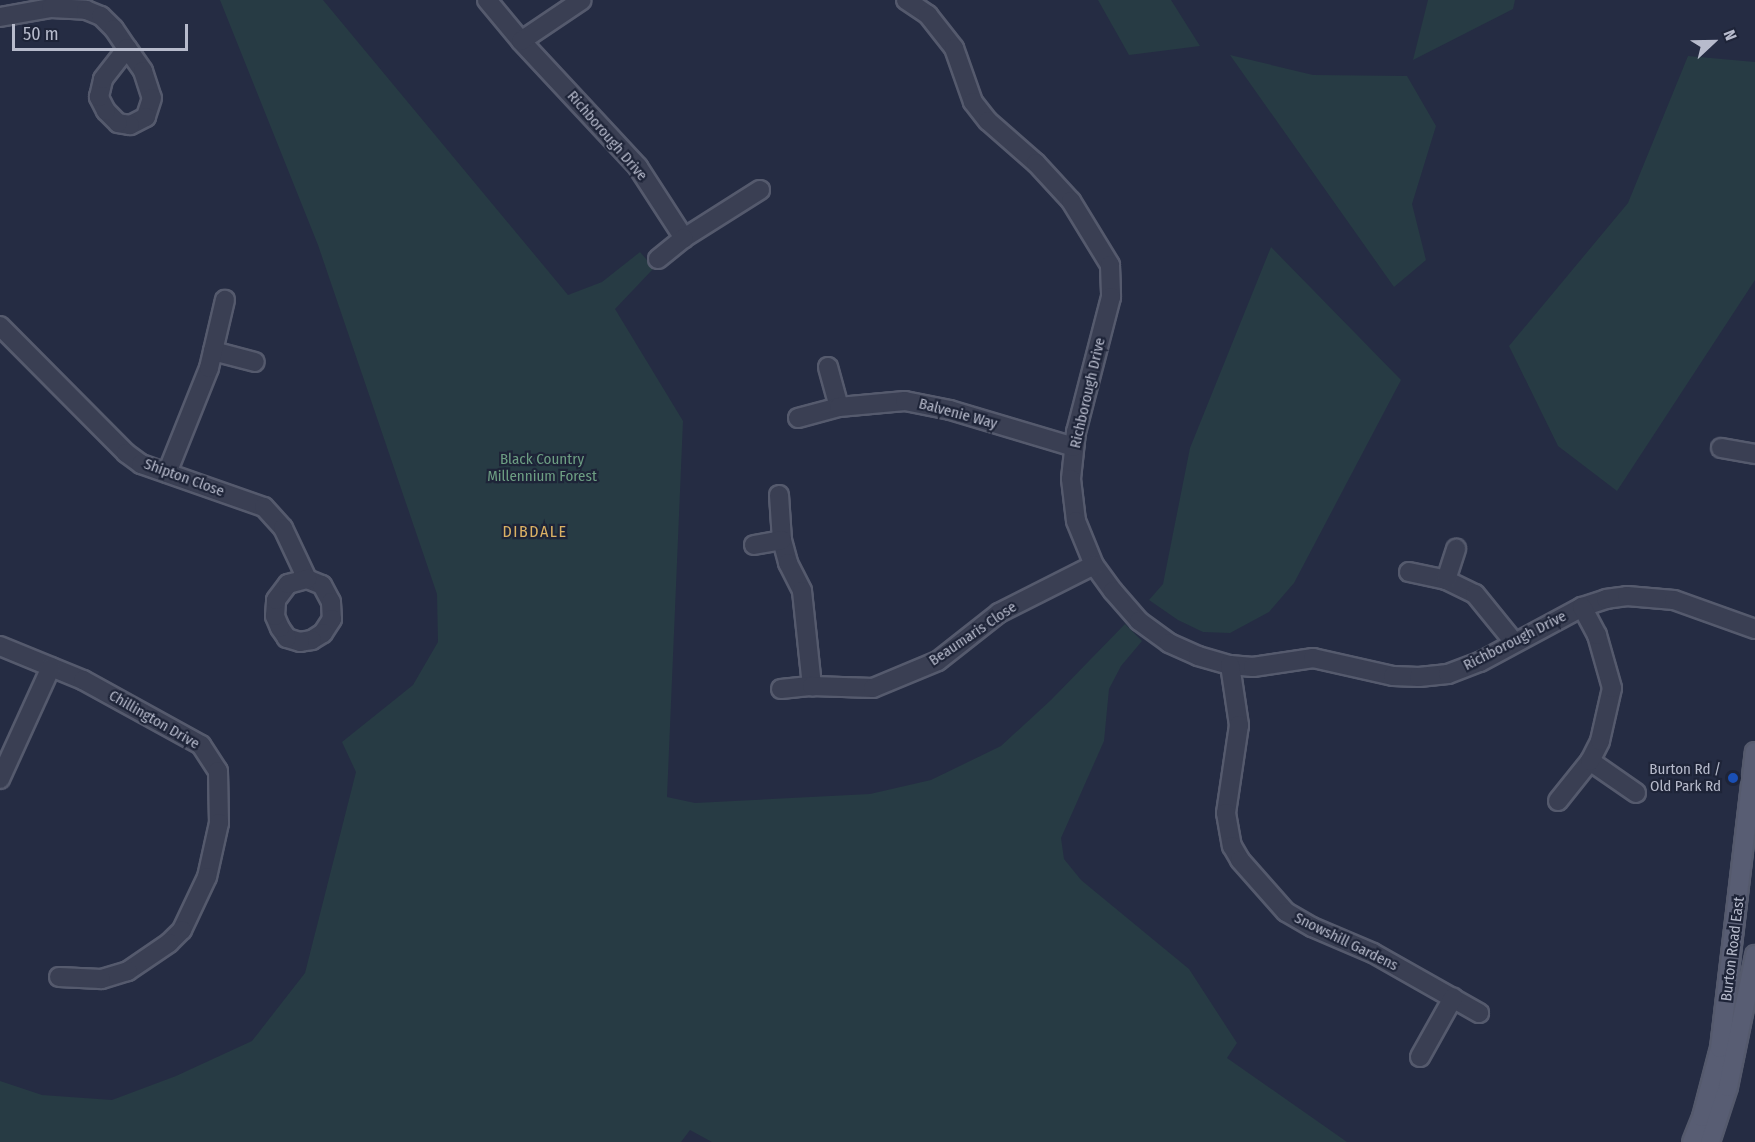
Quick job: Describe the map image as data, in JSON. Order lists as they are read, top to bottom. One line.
{"streets":{"main road":["Burton Road East"],"street":["Richborough Drive","Balvenie Way","Shipton Close","Beaumaris Close","Chillington Drive","Snowshill Gardens"]},"crossings":[["Richborough Drive","Balvenie Way"],["Richborough Drive","Beaumaris Close"],["Richborough Drive","Snowshill Gardens"]],"districts":["DIBDALE"],"parks":["Black Country Millennium Forest"],"places":["Burton Rd / Old Park Rd"],"scale_bar":"50 m","north":"right"}
